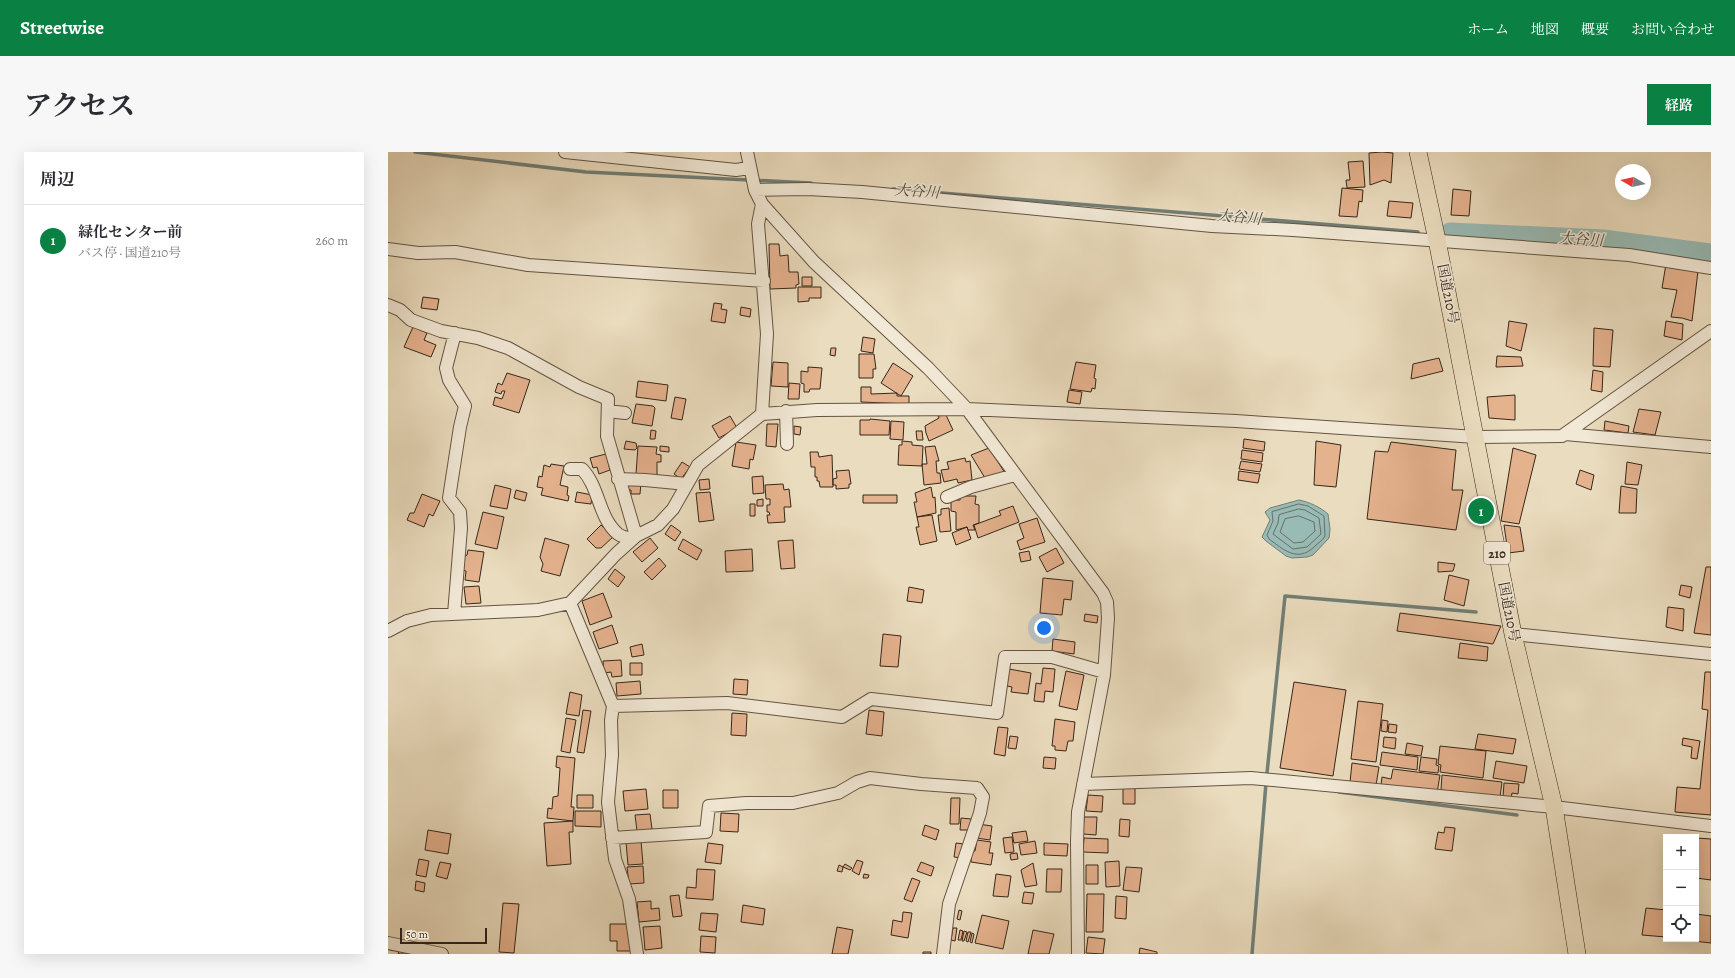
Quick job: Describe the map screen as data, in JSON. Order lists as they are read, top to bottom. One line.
{"streets":{"highway":["国道210号","210"]},"water":["大谷川"],"scale_bar":"50 m","north":"left","page":{"header":"Streetwise","nav":["ホーム","地図","概要","お問い合わせ"],"title":"アクセス","buttons":"経路","heading":"周辺","list":[{"mark":"1","name":"緑化センター前","note":"バス停 · 国道210号","value":"260 m"}],"pins":"1","map_buttons":["+","−"],"scale":"50 m"}}
